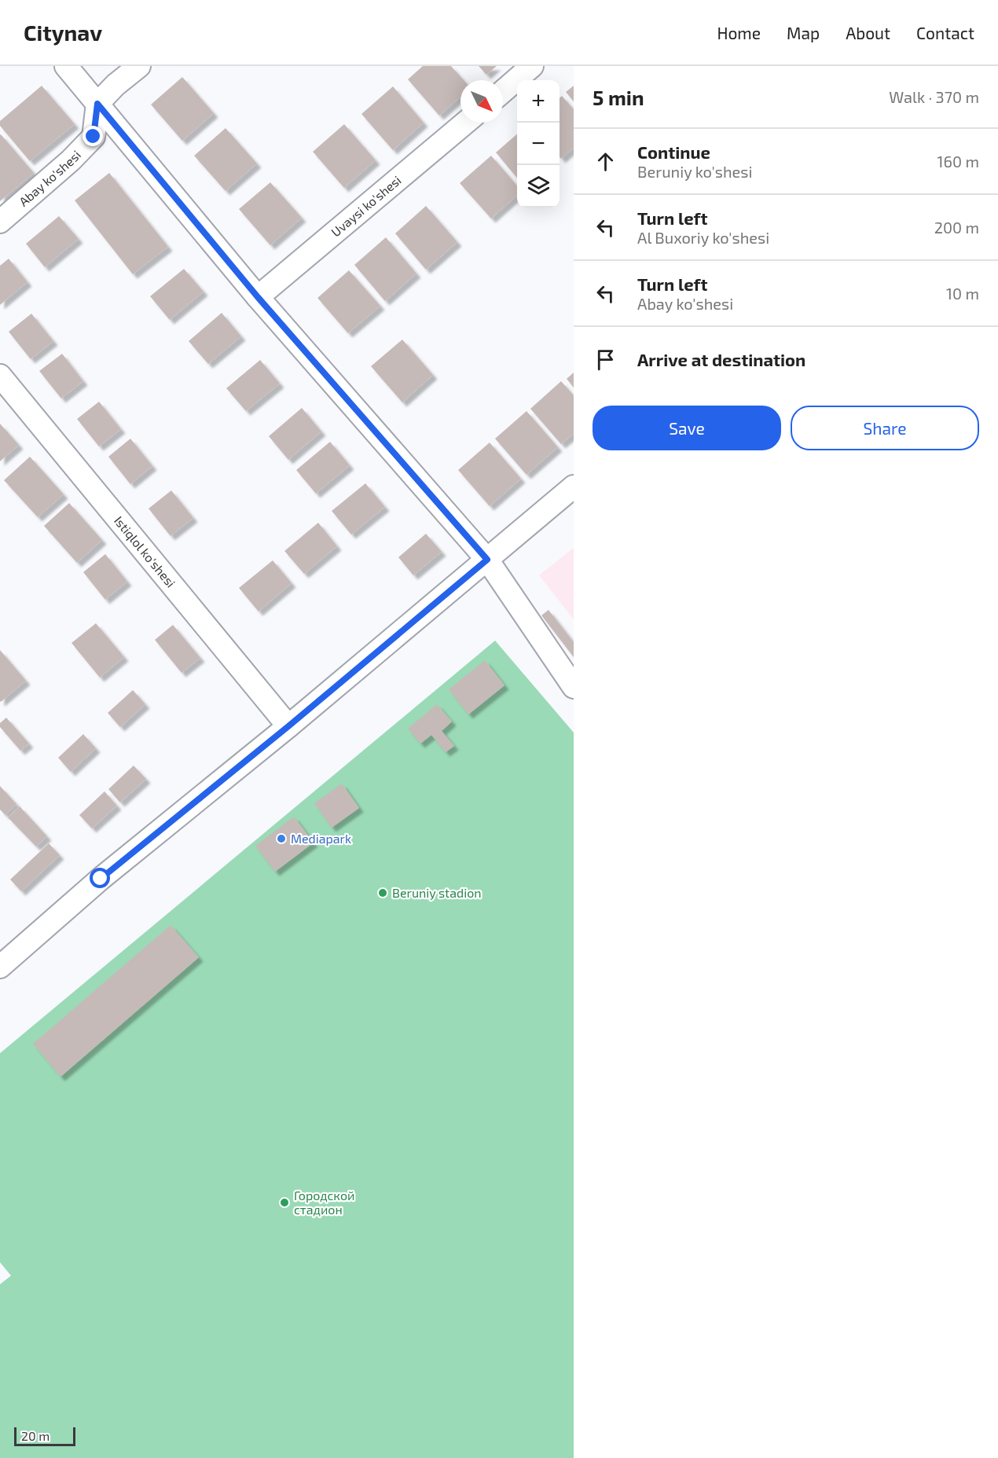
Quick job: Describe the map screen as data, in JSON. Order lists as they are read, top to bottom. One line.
{"streets":{"street":["Abay ko'shesi","Uvaysi ko'shesi","Istiqlol ko'shesi"]},"places":["Mediapark","Beruniy stadion","Городской стадион"],"scale_bar":"20 m","north":"bottom right","page":{"header":"Citynav","nav":["Home","Map","About","Contact"],"heading":["5 min","Walk · 370 m"],"map_buttons":["+","−"],"list":[["Continue","Beruniy ko'shesi","160 m"],["Turn left","Al Buxoriy ko'shesi","200 m"],["Turn left","Abay ko'shesi","10 m"],"Arrive at destination"],"buttons":["Save","Share"],"scale":"20 m"}}
